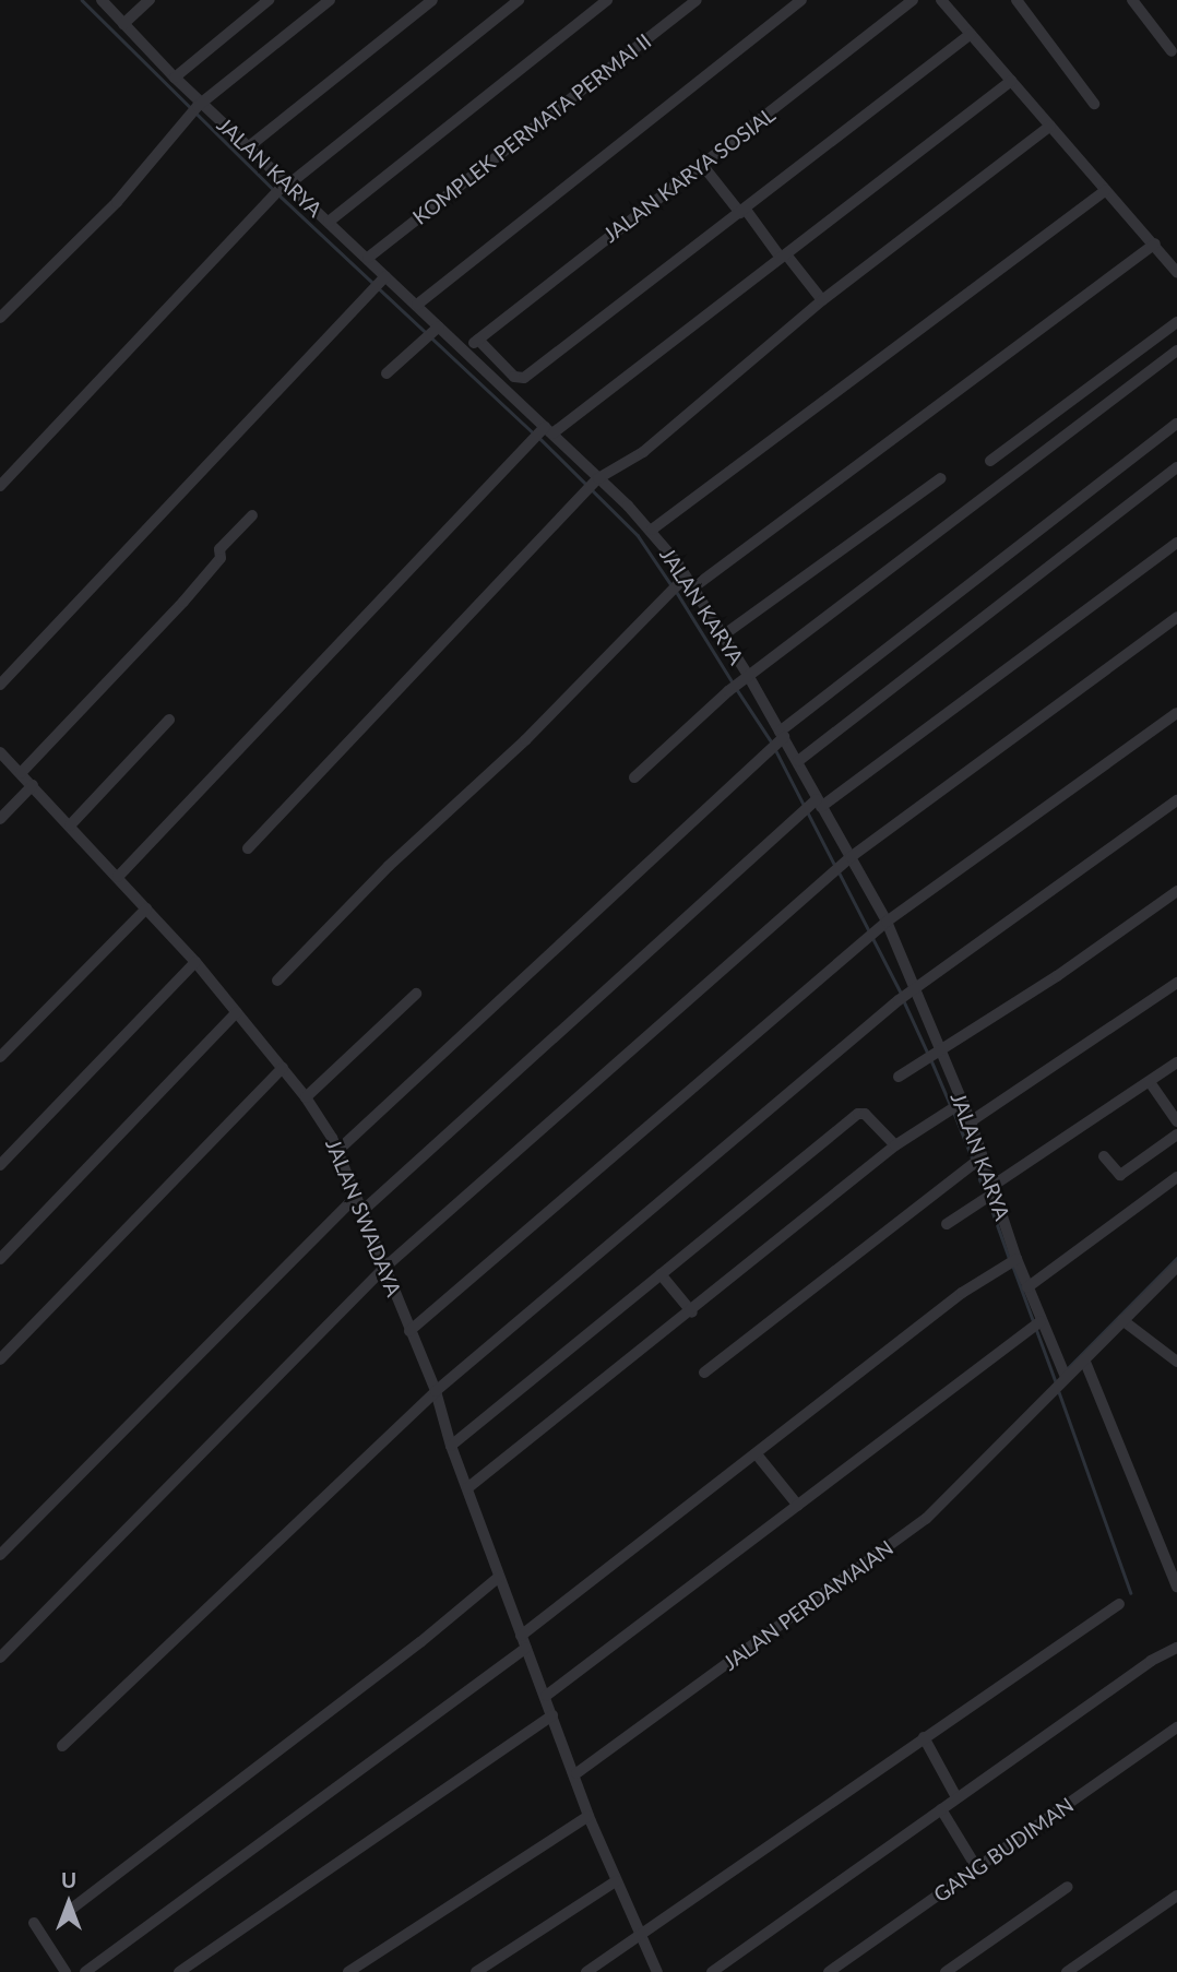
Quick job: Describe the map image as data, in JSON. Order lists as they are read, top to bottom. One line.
{"streets":{"street":["KOMPLEK PERMATA PERMAI II","JALAN KARYA","JALAN KARYA SOSIAL","JALAN SWADAYA","JALAN PERDAMAIAN","GANG BUDIMAN"]},"crossings":[["KOMPLEK PERMATA PERMAI II","JALAN KARYA"],["JALAN KARYA","JALAN KARYA SOSIAL"],["JALAN KARYA","JALAN PERDAMAIAN"],["JALAN SWADAYA","JALAN PERDAMAIAN"]],"north":"top"}
